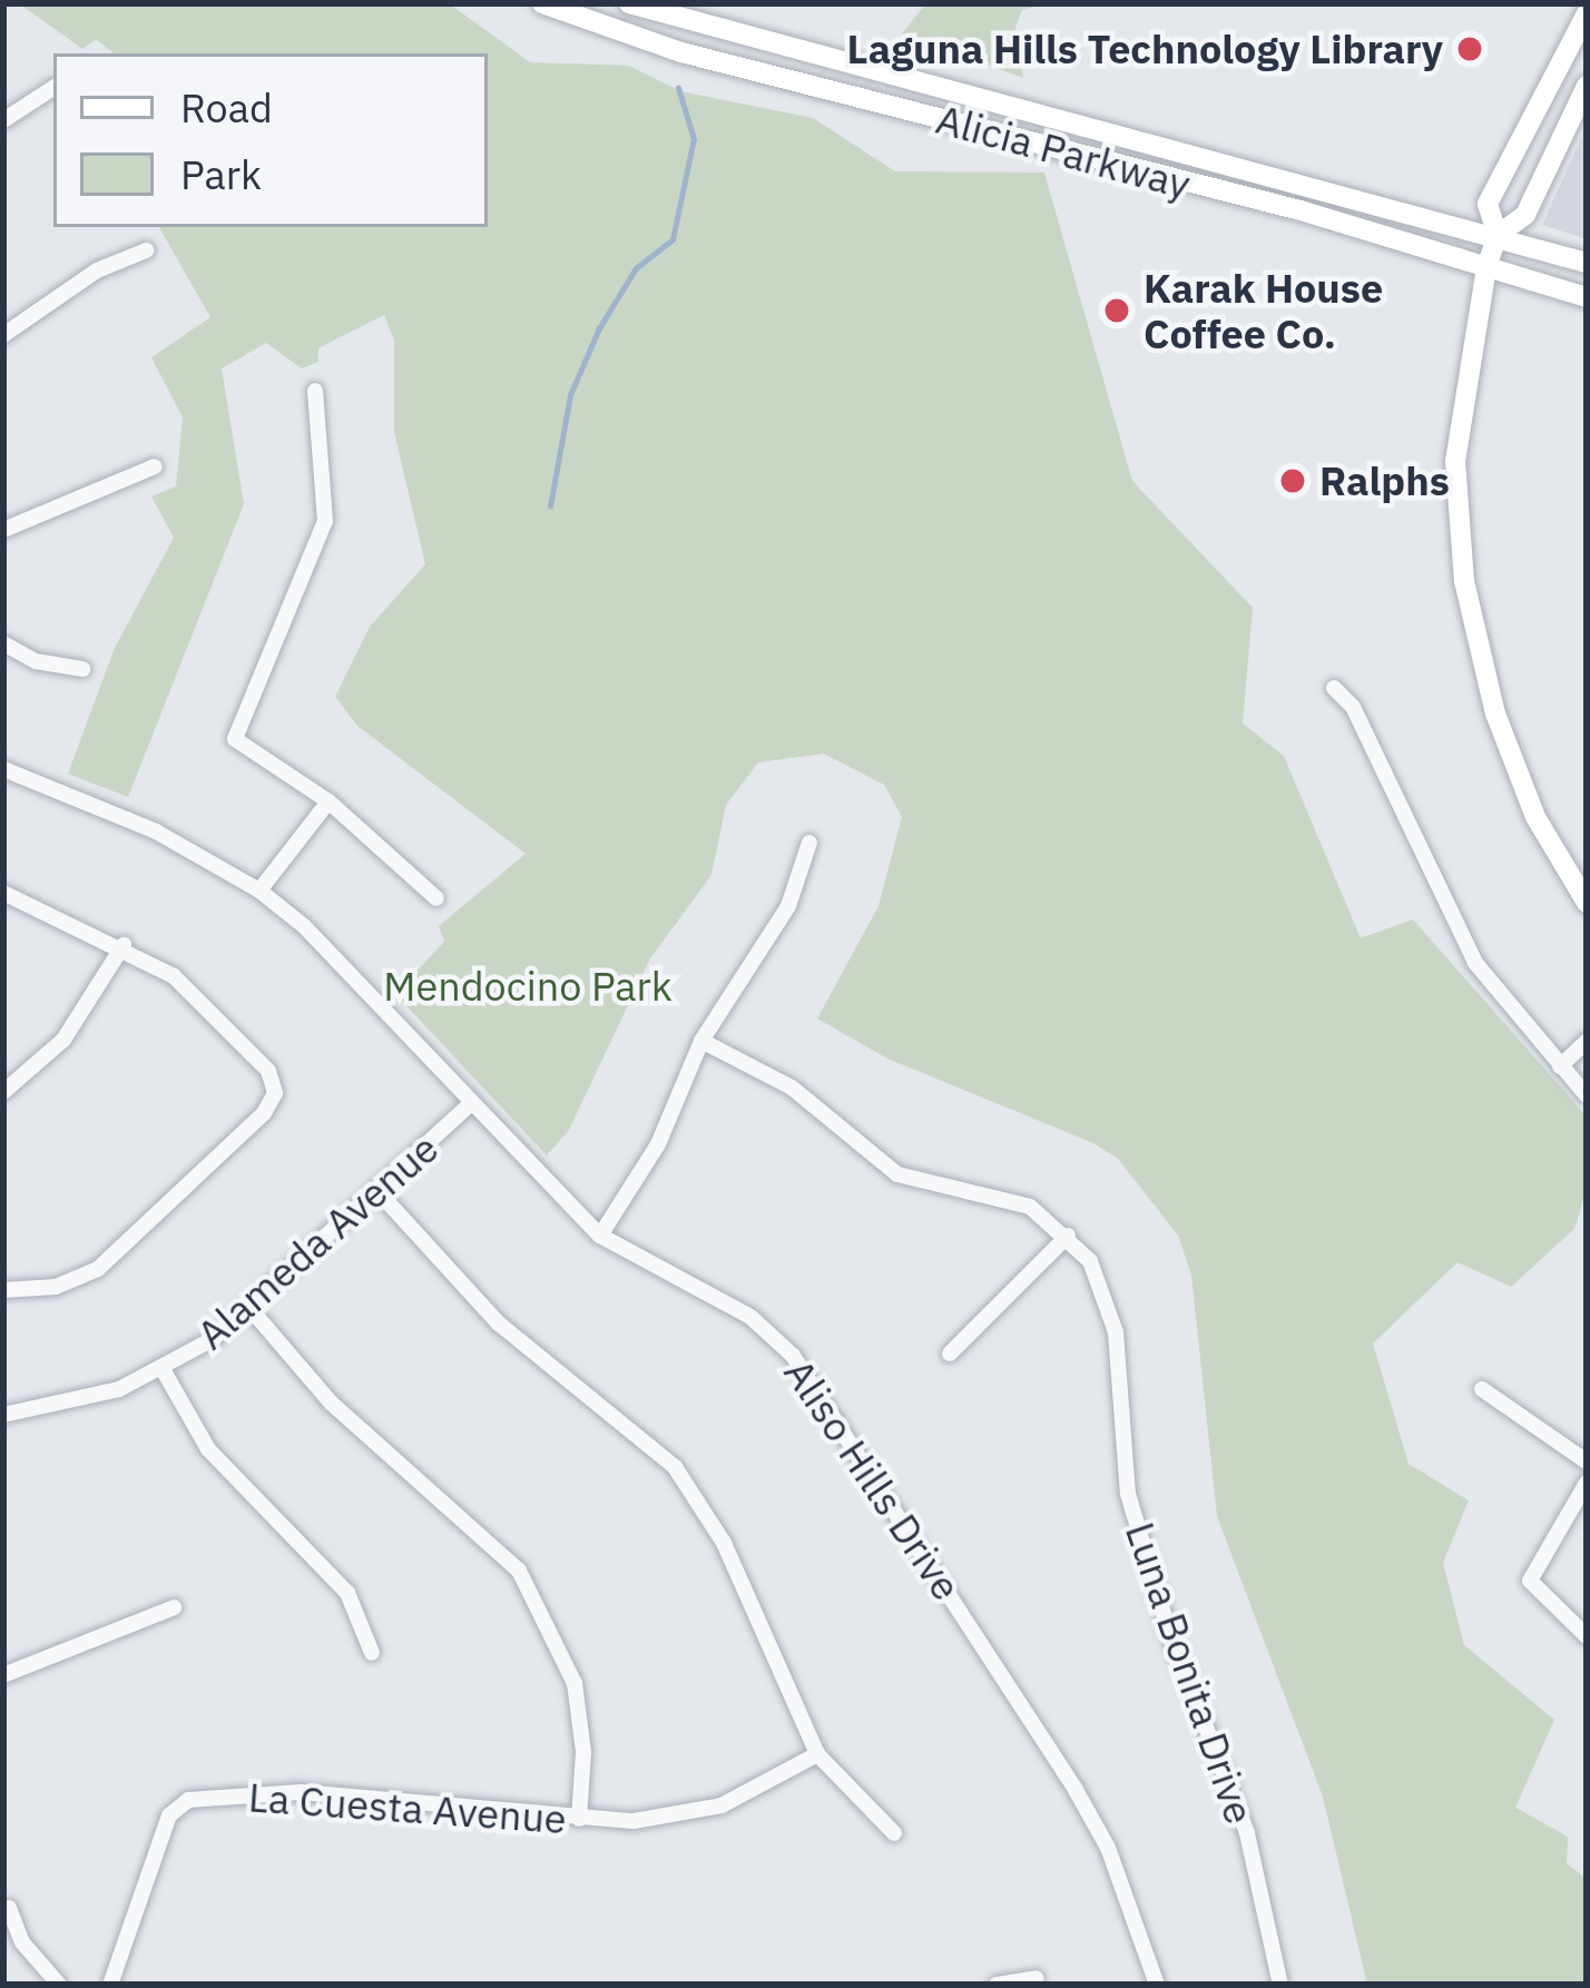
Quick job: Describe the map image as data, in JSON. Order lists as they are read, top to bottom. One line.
{"streets":{"main road":["Alicia Parkway"],"street":["Alameda Avenue","Aliso Hills Drive","Luna Bonita Drive","La Cuesta Avenue"]},"crossings":[["Alameda Avenue","Aliso Hills Drive"]],"parks":["Mendocino Park"],"places":["Laguna Hills Technology Library","Karak House Coffee Co.","Ralphs"],"legend":["Road","Park"]}
